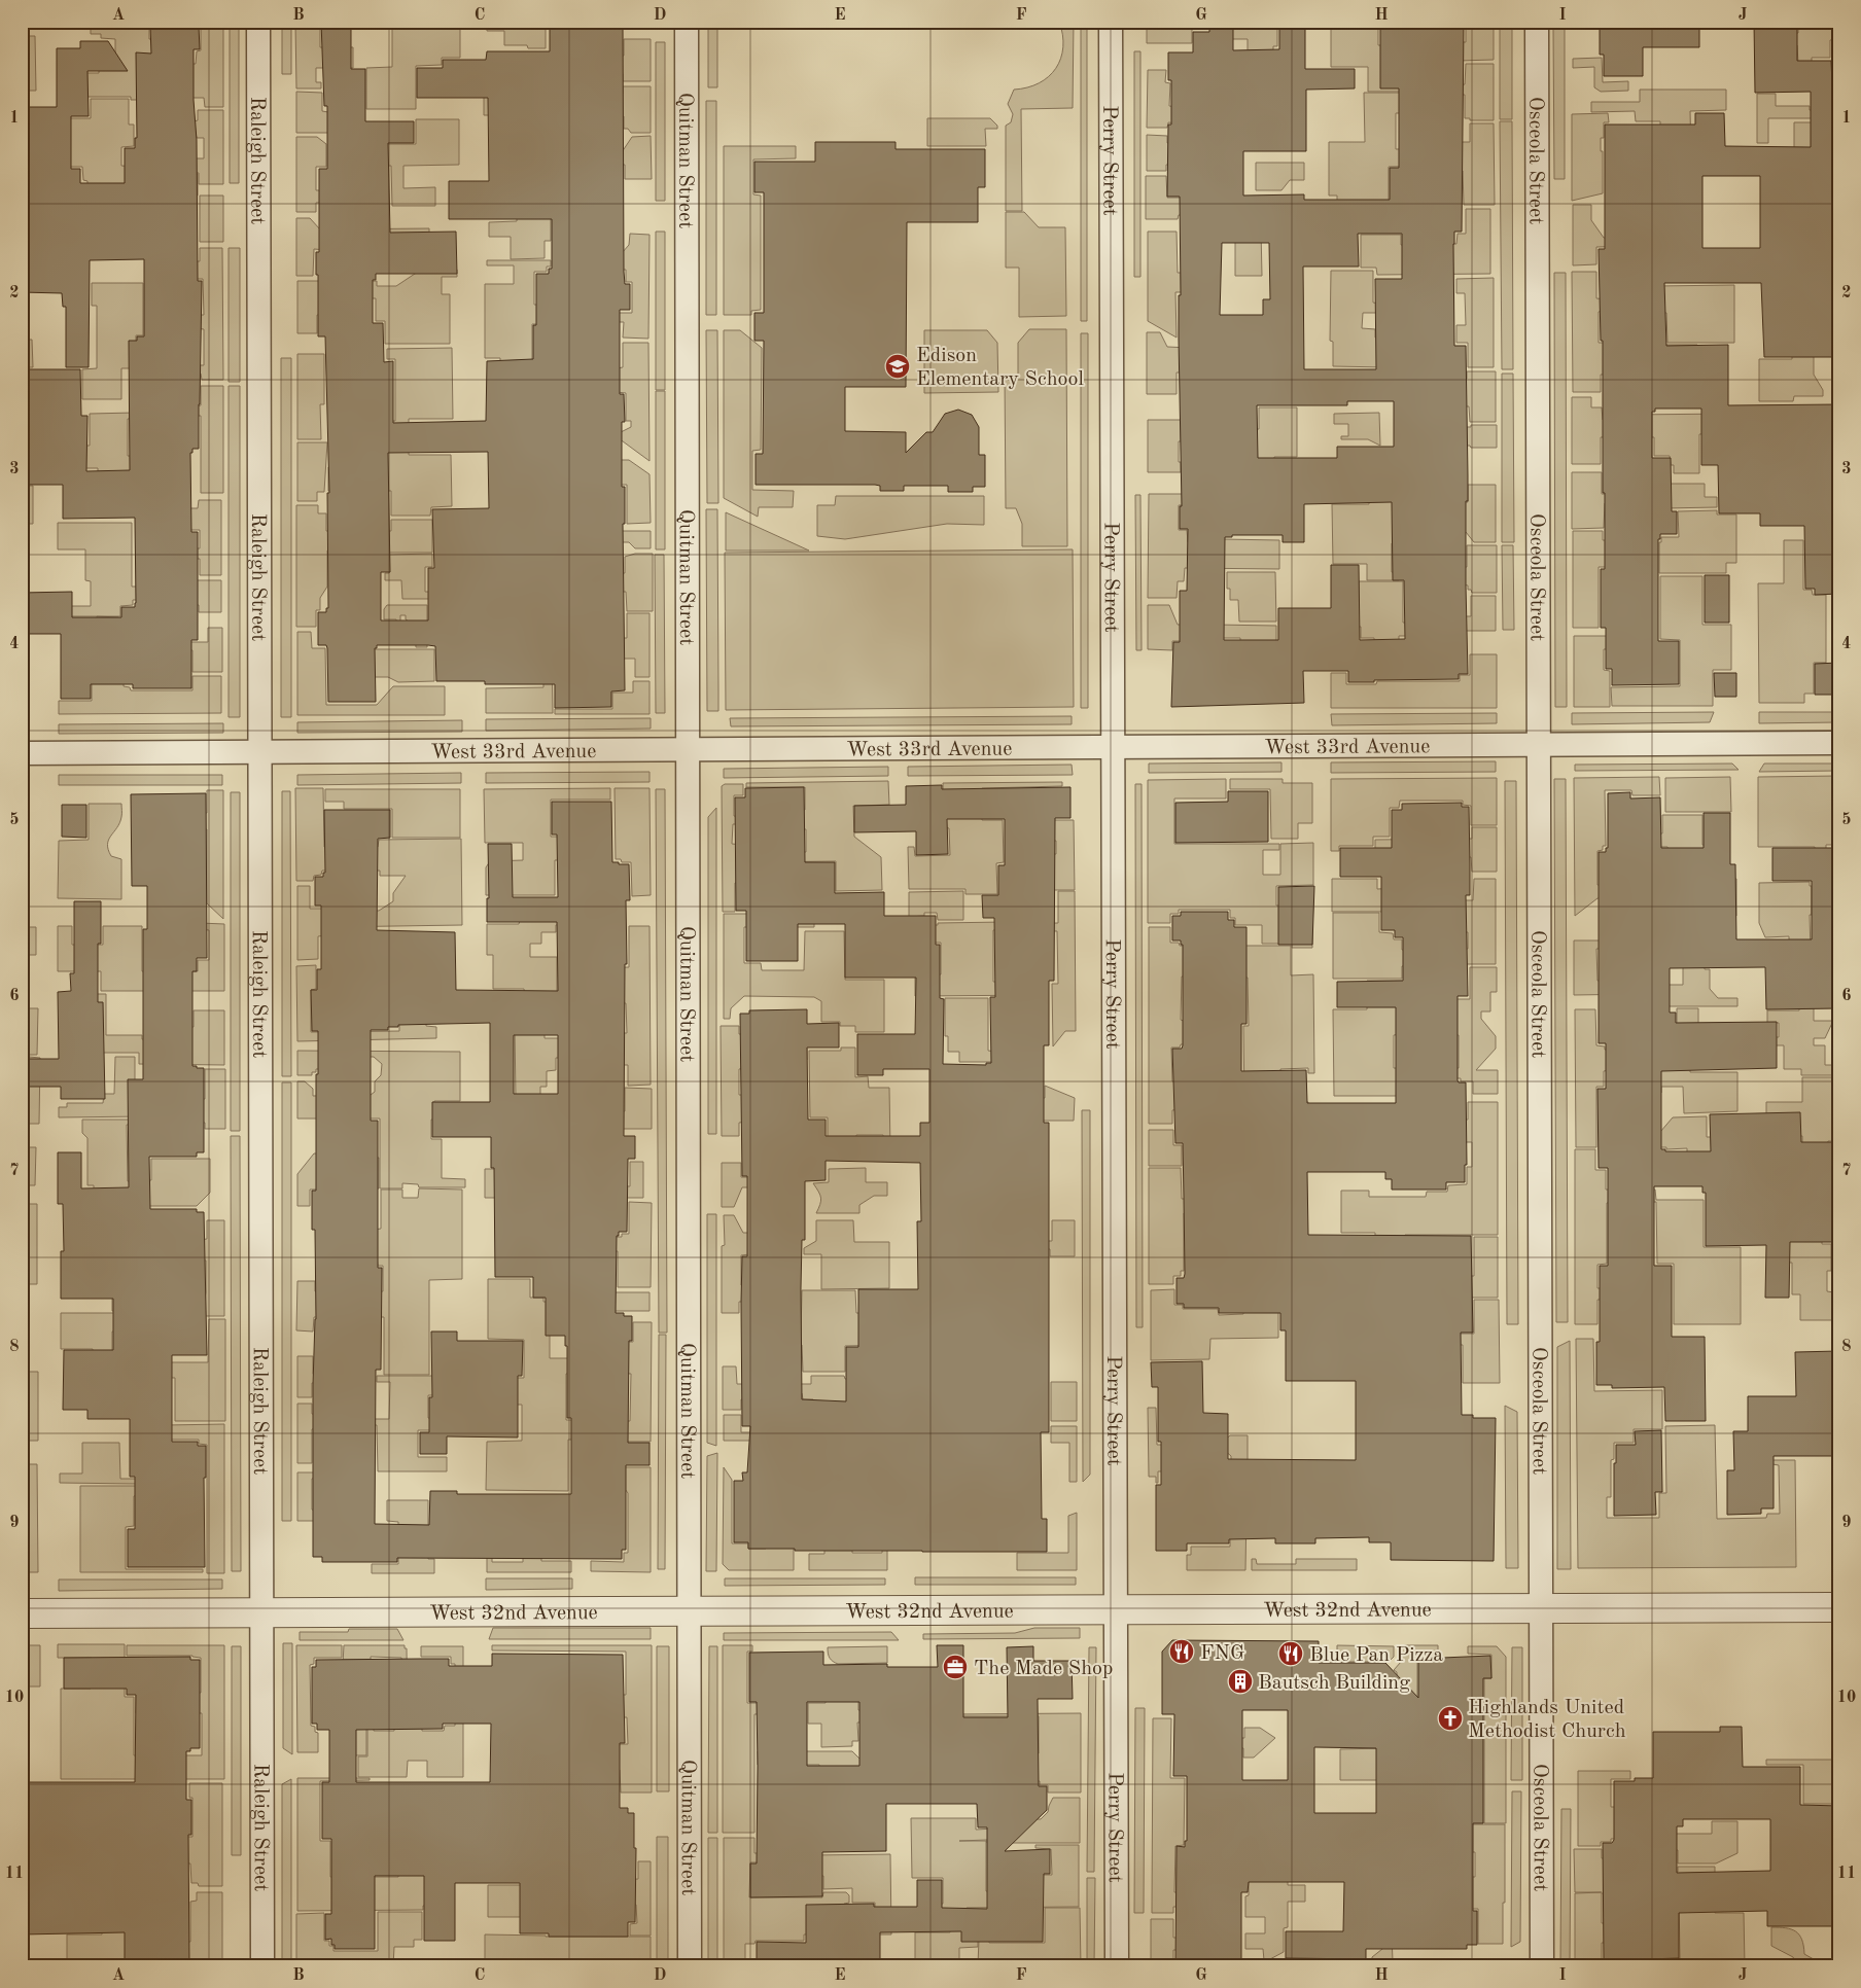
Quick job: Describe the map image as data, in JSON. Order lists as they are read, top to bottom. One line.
{"streets":{"street":["Raleigh Street","Quitman Street","Perry Street","Osceola Street","West 33rd Avenue","West 32nd Avenue"]},"crossings":[["Raleigh Street","West 33rd Avenue"],["Raleigh Street","West 32nd Avenue"],["Quitman Street","West 33rd Avenue"],["Quitman Street","West 32nd Avenue"],["Perry Street","West 33rd Avenue"],["Perry Street","West 32nd Avenue"],["Osceola Street","West 33rd Avenue"],["Osceola Street","West 32nd Avenue"]],"places":{"school or university":["Edison Elementary School"],"restaurant":["FNG","Blue Pan Pizza"],"office":["The Made Shop"],"building":["Bautsch Building"],"church":["Highlands United Methodist Church"]},"grid":{"columns":["A","B","C","D","E","F","G","H","I","J"],"rows":["1","2","3","4","5","6","7","8","9","10","11"]}}
